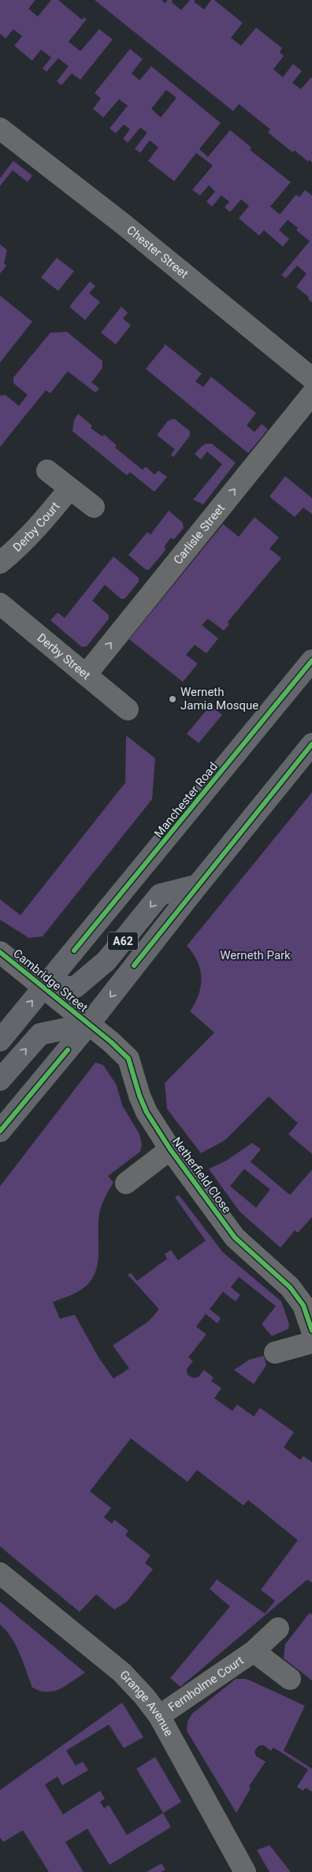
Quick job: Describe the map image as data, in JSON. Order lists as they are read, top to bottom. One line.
{"streets":{"highway":["Manchester Road","A62"],"street":["Chester Street","Derby Court","Carlisle Street","Derby Street","Cambridge Street","Netherfield Close","Fernholme Court","Grange Avenue"]},"crossings":[["Carlisle Street","Derby Street"],["Manchester Road","A62"],["Manchester Road","Cambridge Street"],["A62","Cambridge Street"],["A62","Netherfield Close"],["Cambridge Street","Netherfield Close"],["Fernholme Court","Grange Avenue"]],"one_way":["Carlisle Street"],"parks":["Werneth Park"],"places":["Werneth Jamia Mosque"]}
